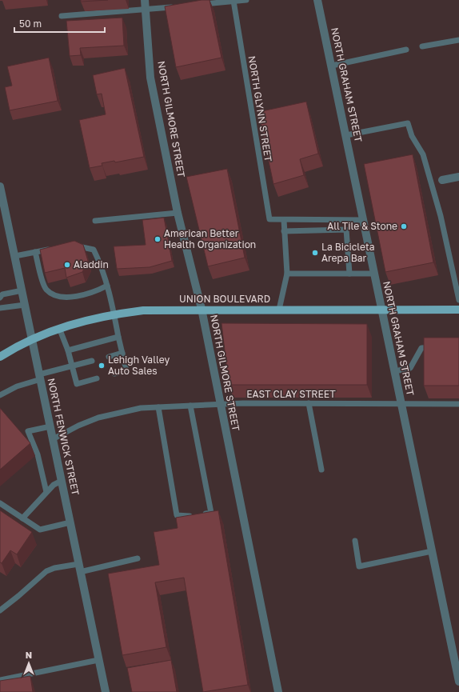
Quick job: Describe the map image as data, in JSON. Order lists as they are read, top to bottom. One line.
{"streets":{"main road":["UNION BOULEVARD"],"street":["NORTH GRAHAM STREET","NORTH GILMORE STREET","NORTH FENWICK STREET"],"lane":["NORTH GLYNN STREET","EAST CLAY STREET"]},"crossings":[["NORTH GRAHAM STREET","UNION BOULEVARD"],["NORTH GRAHAM STREET","EAST CLAY STREET"],["NORTH GILMORE STREET","UNION BOULEVARD"],["NORTH GILMORE STREET","EAST CLAY STREET"],["UNION BOULEVARD","NORTH FENWICK STREET"],["EAST CLAY STREET","NORTH FENWICK STREET"]],"places":["All Tile & Stone","American Better Health Organization","La Bicicleta Arepa Bar","Aladdin","Lehigh Valley Auto Sales"],"scale_bar":"50 m","north":"top"}
